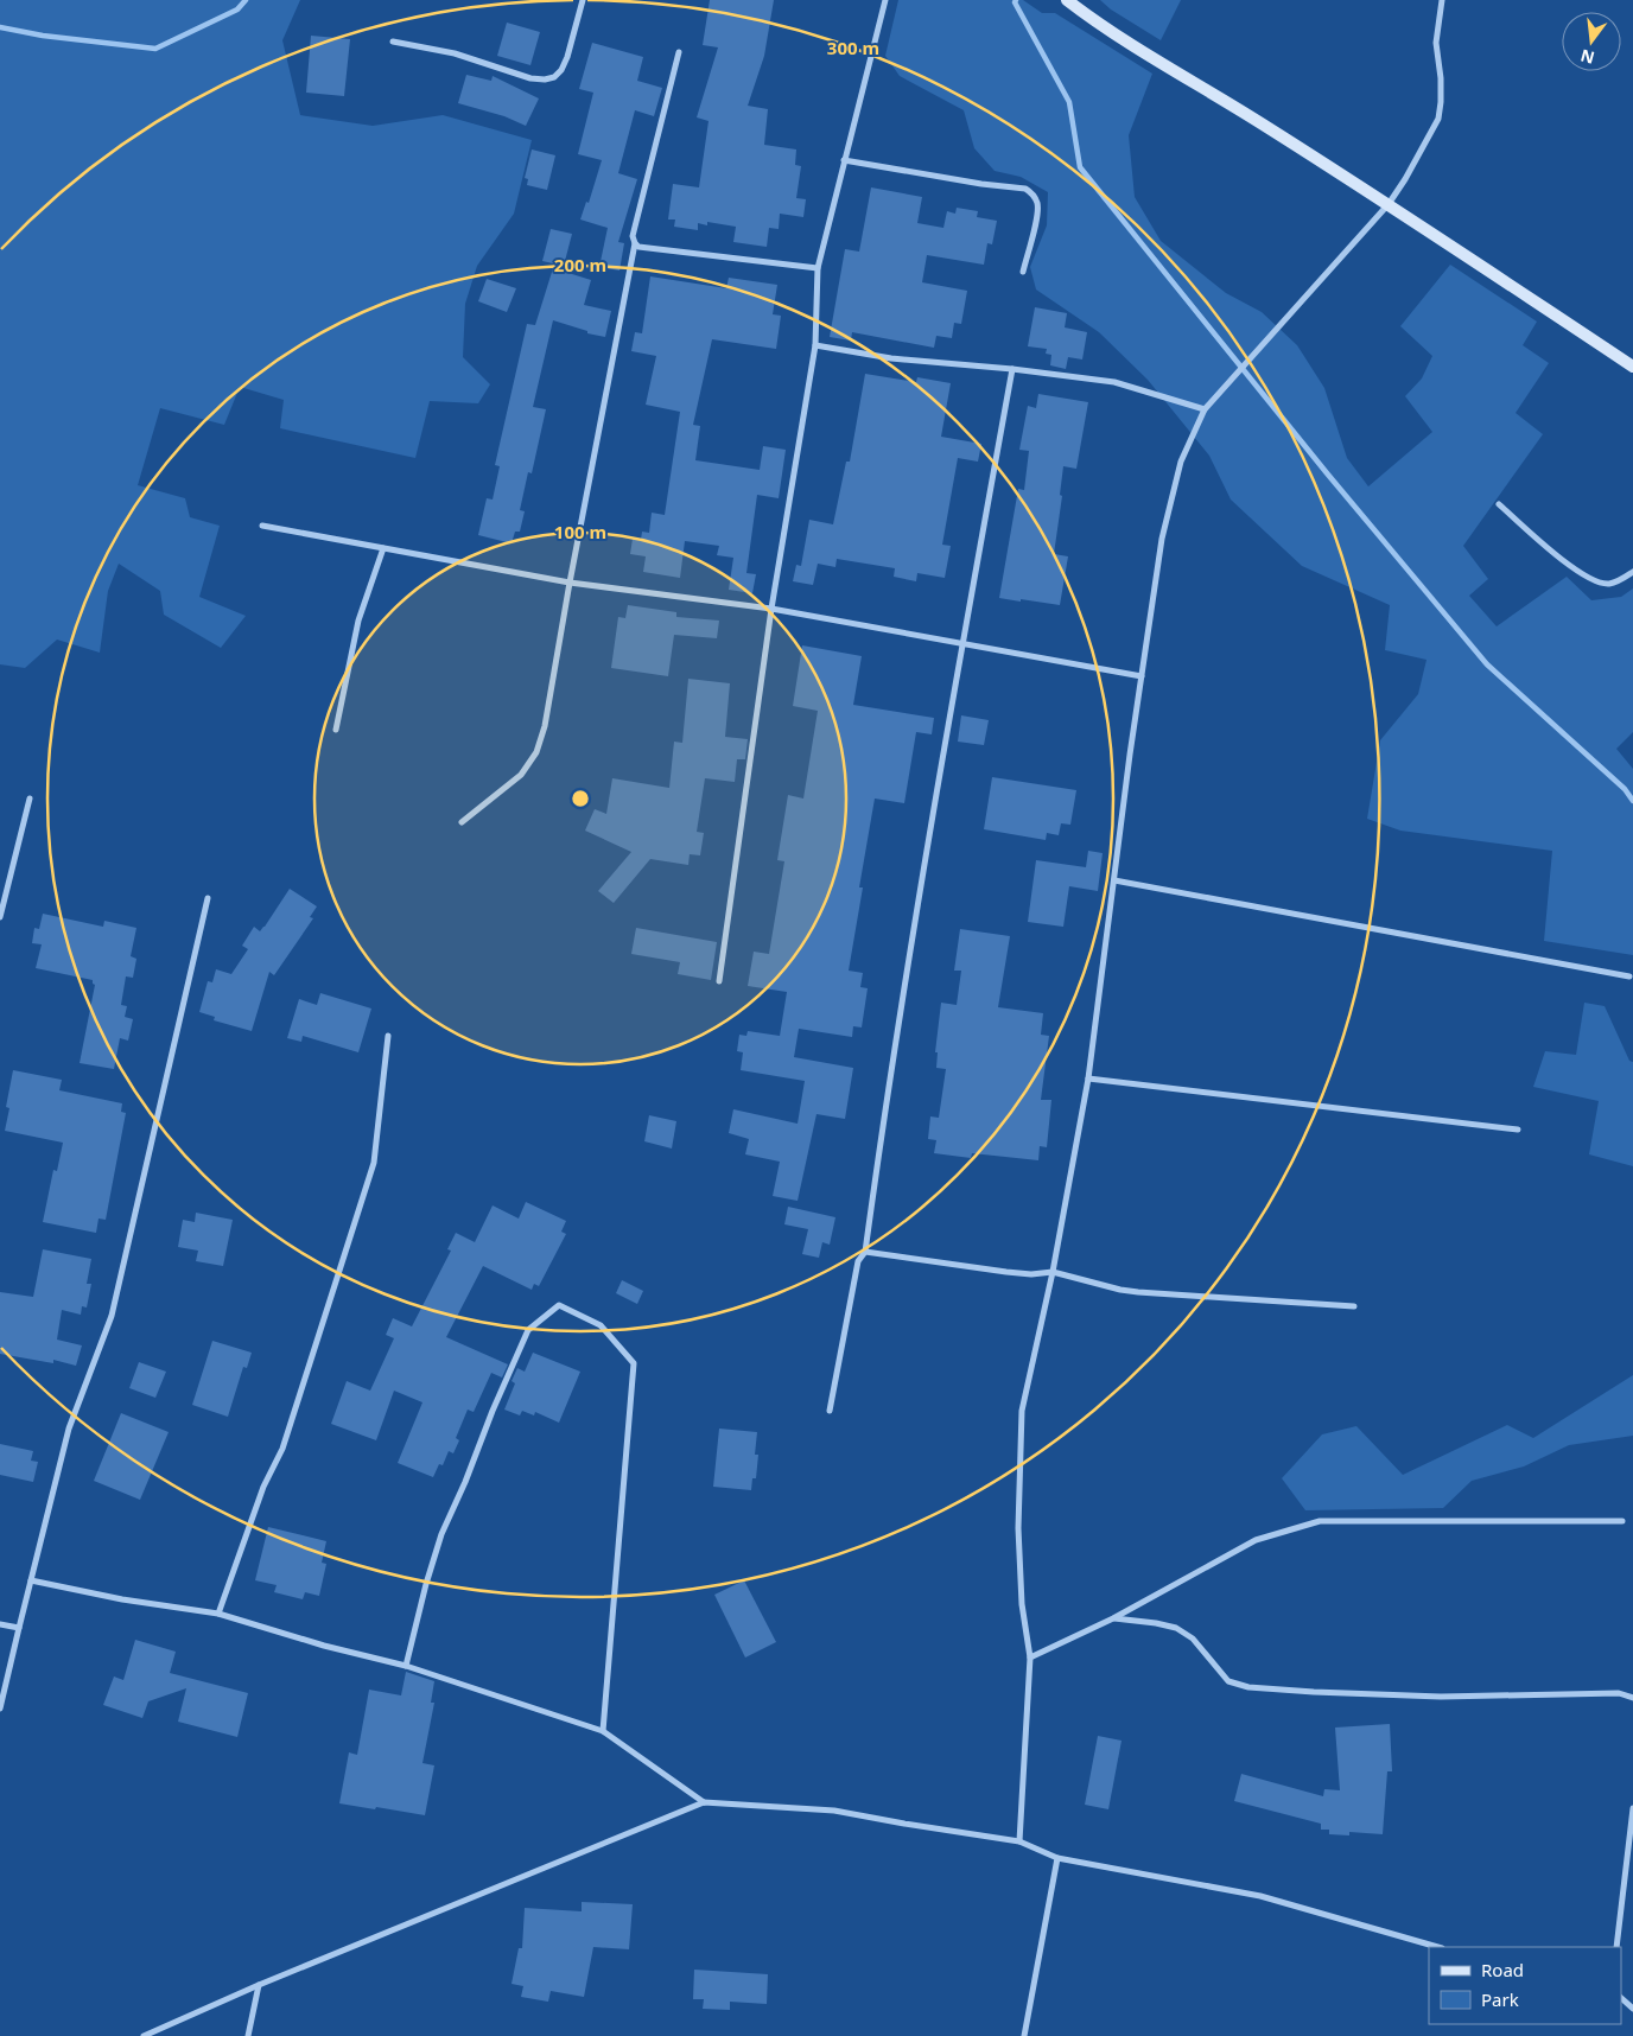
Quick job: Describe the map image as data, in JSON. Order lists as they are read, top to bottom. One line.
{"legend":["Road","Park"],"north":"bottom","rings":["300 m","200 m","100 m"]}
